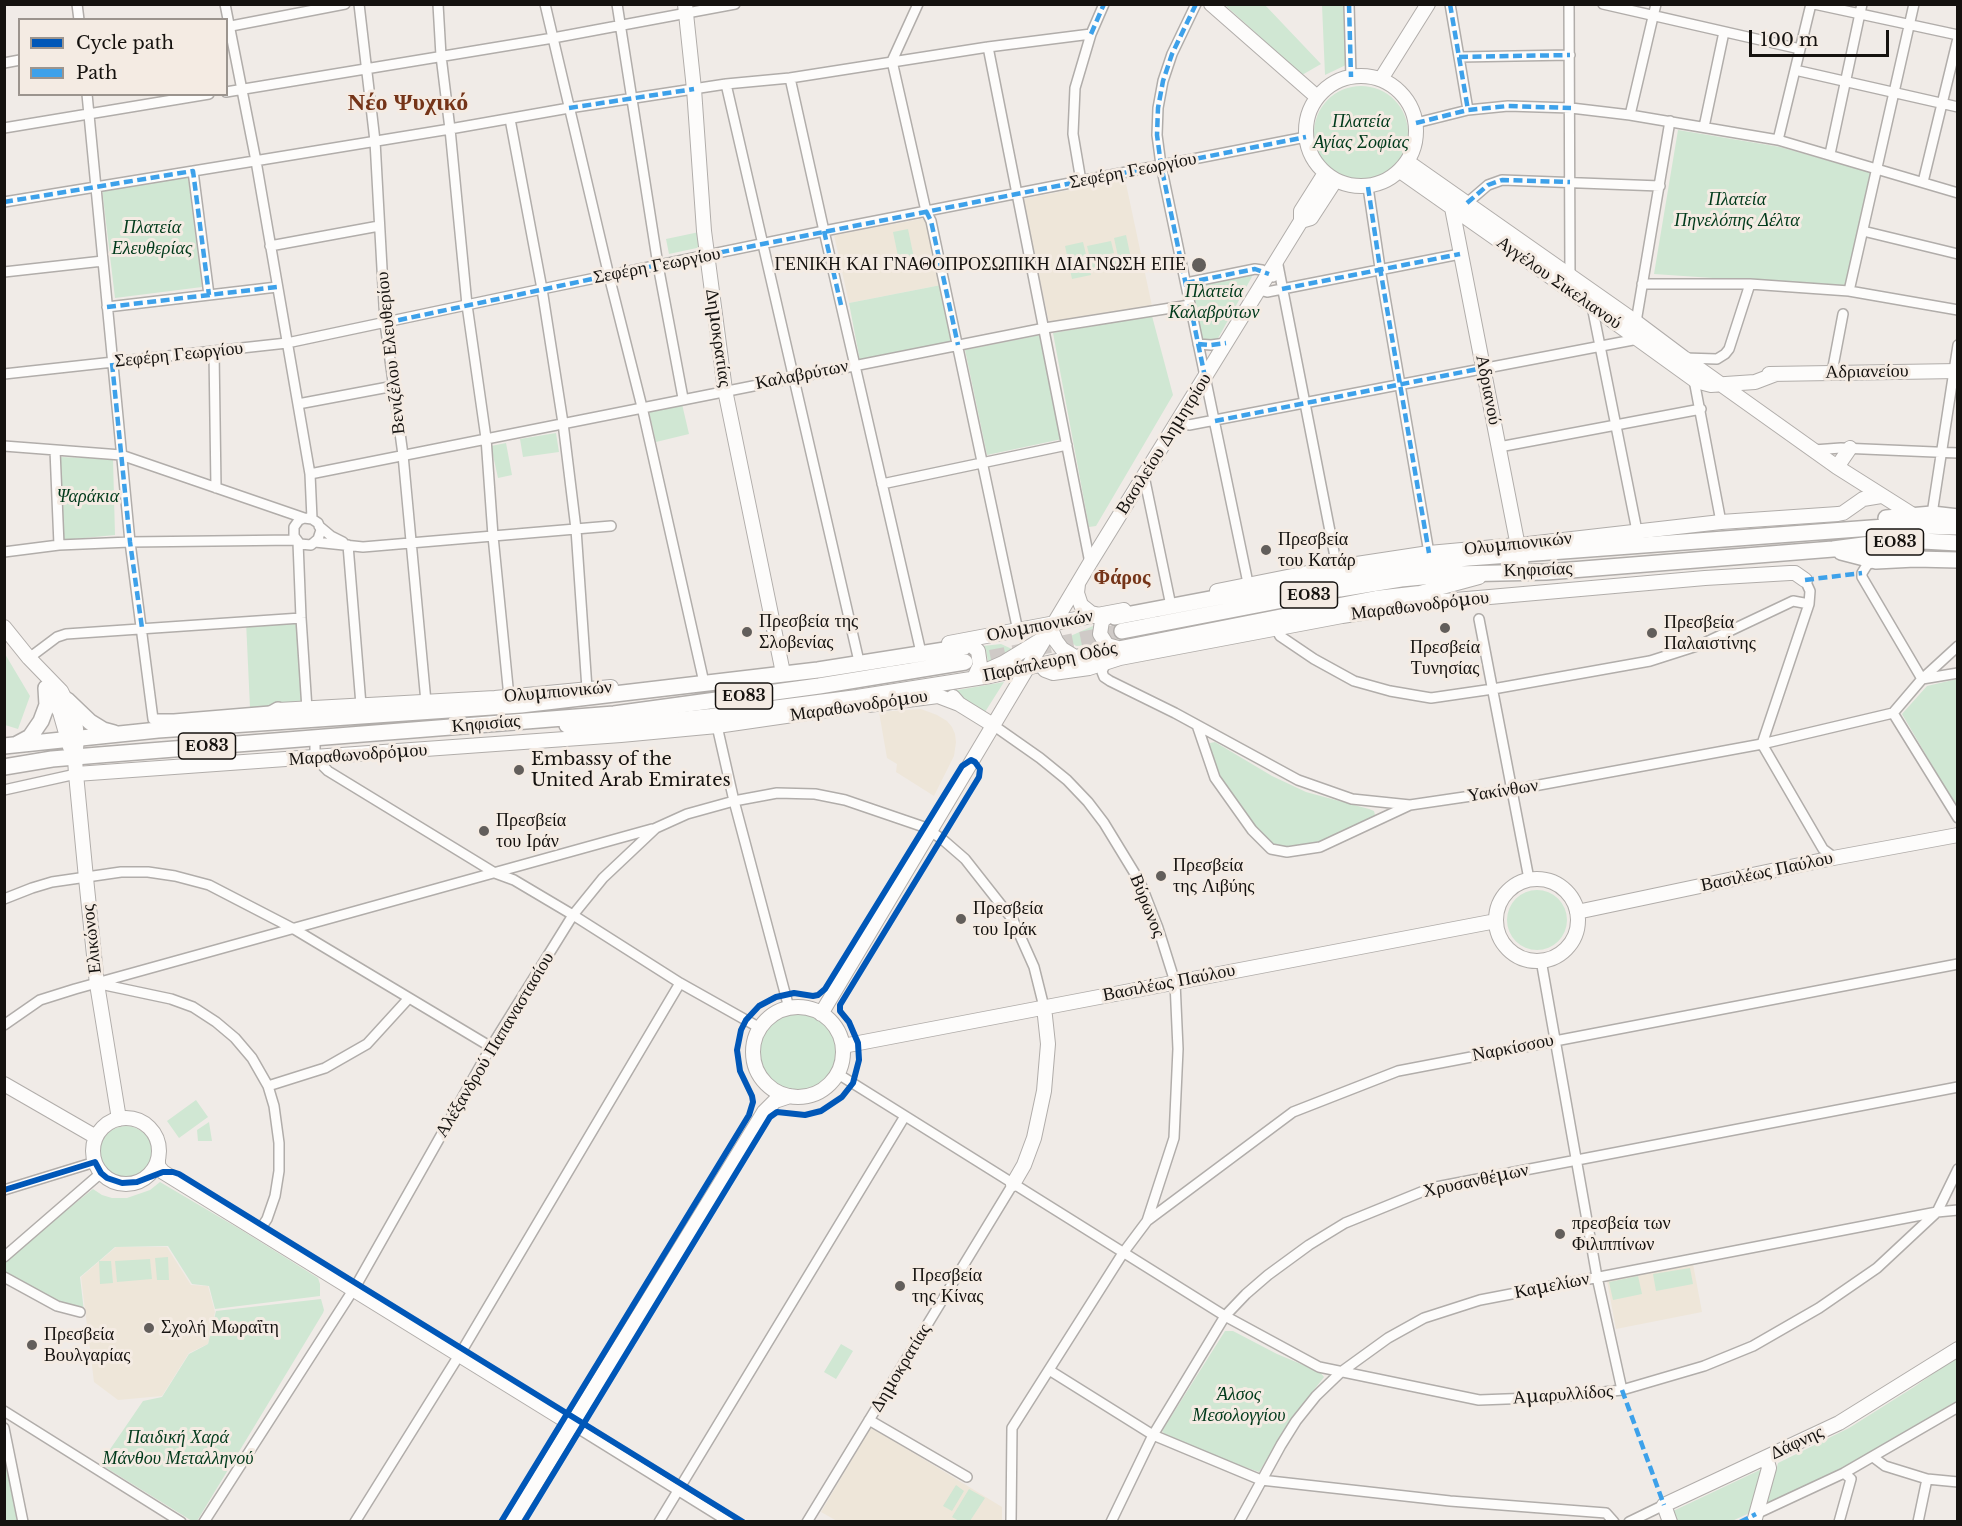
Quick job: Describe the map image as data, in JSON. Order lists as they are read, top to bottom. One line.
{"streets":{"main road":["ΕΟ83","Κηφισίας"],"street":["Σεφέρη Γεωργίου","Αγγέλου Σικελιανού","Δημοκρατίας","Βενιζέλου Ελευθερίου","Αδριανείου","Καλαβρύτων","Αδριανού","Βασιλείου Δημητρίου","Ολυμπιονικών","Μαραθωνοδρόμου","Παράπλευρη Οδός","Υακίνθων","Βασιλέως Παύλου","Βύρωνος","Ελικώνος","Αλέξανδρού Παπαναστασίου","Ναρκίσσου","Χρυσανθέμων","Καμελίων","Αμαρυλλίδος","Δάφνης"]},"crossings":[["Σεφέρη Γεωργίου","Αγγέλου Σικελιανού"],["Σεφέρη Γεωργίου","Δημοκρατίας"],["Σεφέρη Γεωργίου","Βενιζέλου Ελευθερίου"],["Σεφέρη Γεωργίου","Βασιλείου Δημητρίου"],["Αγγέλου Σικελιανού","Αδριανείου"],["Αγγέλου Σικελιανού","Αδριανού"],["Αγγέλου Σικελιανού","Βασιλείου Δημητρίου"],["Αγγέλου Σικελιανού","Ολυμπιονικών"],["Δημοκρατίας","Καλαβρύτων"],["Δημοκρατίας","Ολυμπιονικών"],["Δημοκρατίας","Αμαρυλλίδος"],["Βενιζέλου Ελευθερίου","Καλαβρύτων"],["Βενιζέλου Ελευθερίου","Ολυμπιονικών"],["Αδριανού","Ολυμπιονικών"],["Αδριανού","Κηφισίας"],["Βασιλείου Δημητρίου","Ολυμπιονικών"],["Βασιλείου Δημητρίου","Μαραθωνοδρόμου"],["Βασιλείου Δημητρίου","Παράπλευρη Οδός"],["Βασιλείου Δημητρίου","Βασιλέως Παύλου"],["Βασιλείου Δημητρίου","Βύρωνος"],["Βασιλείου Δημητρίου","Αλέξανδρού Παπαναστασίου"],["Βασιλείου Δημητρίου","Αμαρυλλίδος"],["ΕΟ83","Κηφισίας"],["Ολυμπιονικών","Κηφισίας"],["Κηφισίας","Παράπλευρη Οδός"],["Κηφισίας","Ελικώνος"],["Μαραθωνοδρόμου","Παράπλευρη Οδός"],["Μαραθωνοδρόμου","Υακίνθων"],["Μαραθωνοδρόμου","Βύρωνος"],["Μαραθωνοδρόμου","Ελικώνος"],["Παράπλευρη Οδός","Βύρωνος"],["Βασιλέως Παύλου","Βύρωνος"],["Βασιλέως Παύλου","Αλέξανδρού Παπαναστασίου"],["Βασιλέως Παύλου","Αμαρυλλίδος"],["Βύρωνος","Ναρκίσσου"],["Ναρκίσσου","Αμαρυλλίδος"],["Χρυσανθέμων","Αμαρυλλίδος"],["Καμελίων","Αμαρυλλίδος"]],"districts":["Νέο Ψυχικό","Φάρος"],"parks":["Πλατεία Αγίας Σοφίας","Πλατεία Πηνελόπης Δέλτα","Πλατεία Ελευθερίας","Πλατεία Καλαβρύτων","Ψαράκια","Άλσος Μεσολογγίου","Παιδική Χαρά Μάνθου Μεταλληνού"],"places":["ΓΕΝΙΚΗ ΚΑΙ ΓΝΑΘΟΠΡΟΣΩΠΙΚΗ ΔΙΑΓΝΩΣΗ ΕΠΕ","Πρεσβεία του Κατάρ","Πρεσβεία Τυνησίας","Πρεσβεία της Σλοβενίας","Πρεσβεία Παλαιστίνης","Embassy of the United Arab Emirates","Πρεσβεία του Ιράν","Πρεσβεία της Λιβύης","Πρεσβεία του Ιράκ","πρεσβεία των Φιλιππίνων","Πρεσβεία της Κίνας","Σχολή Μωραΐτη","Πρεσβεία Βουλγαρίας"],"legend":["Cycle path","Path"],"scale_bar":"100 m"}
